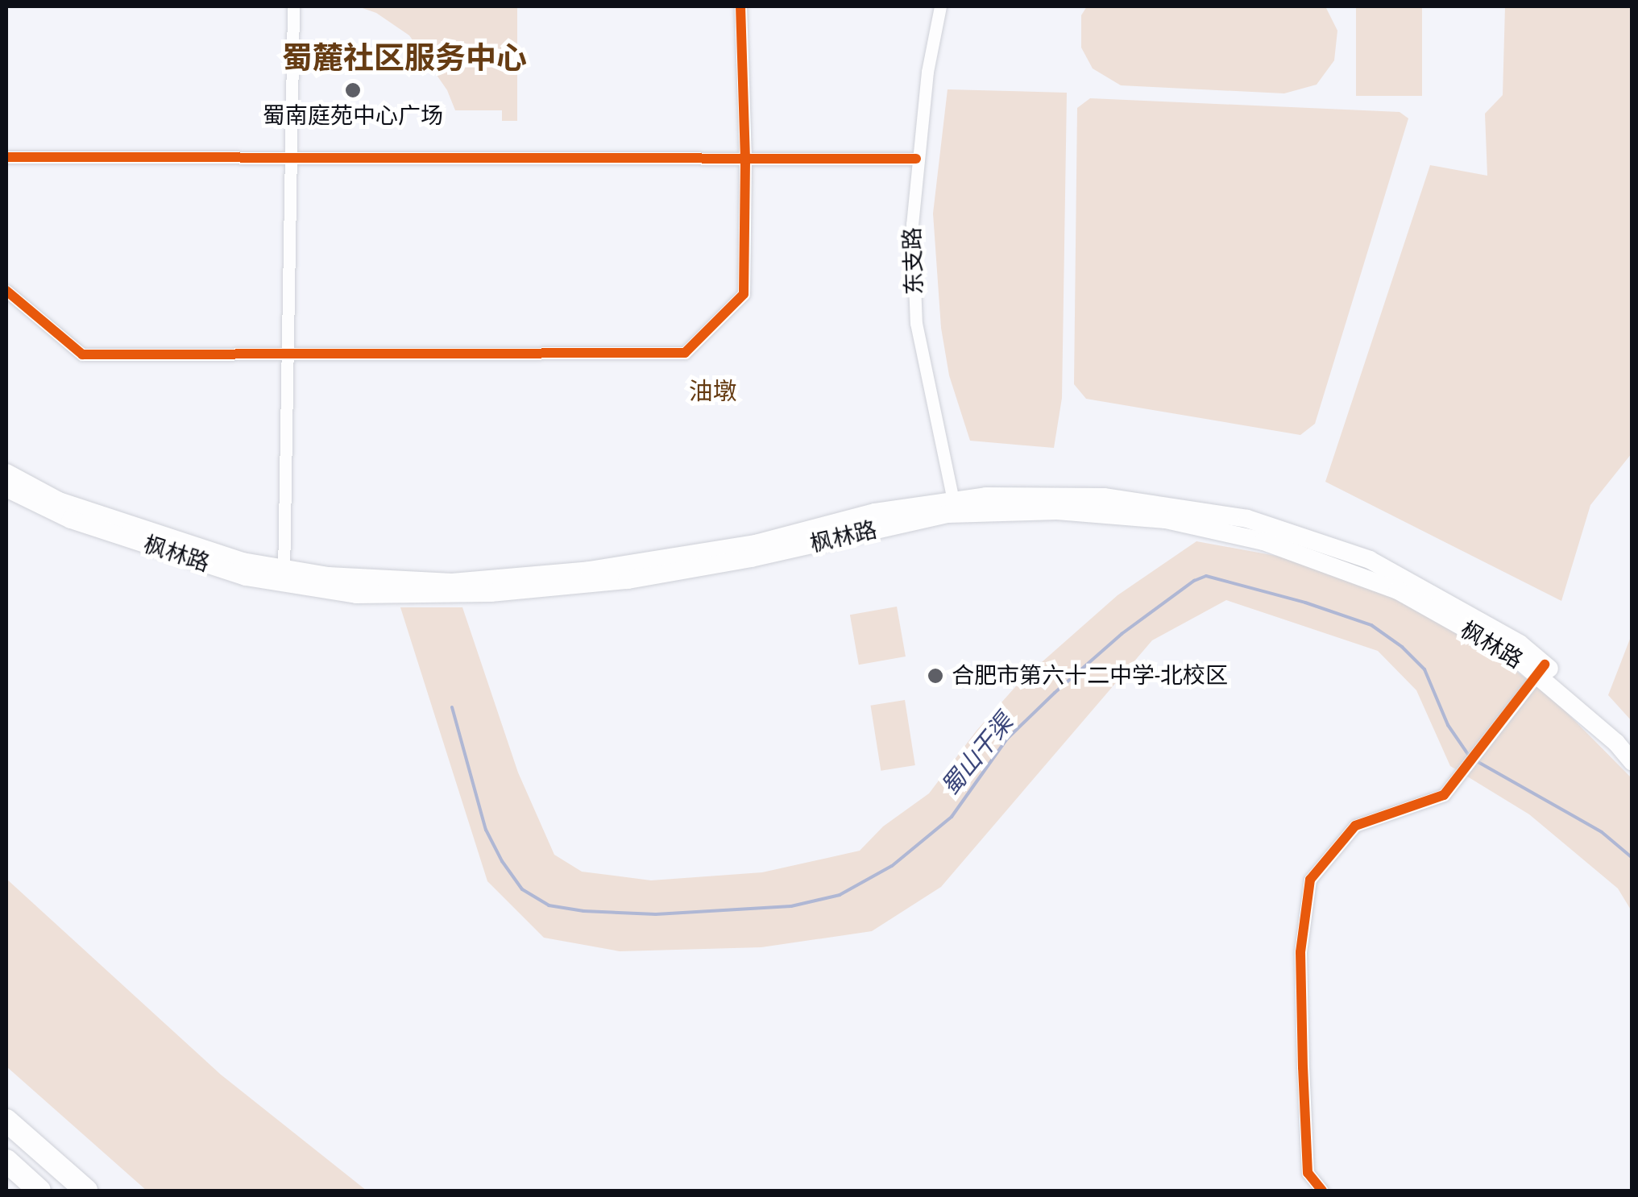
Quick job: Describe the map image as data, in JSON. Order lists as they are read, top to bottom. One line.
{"streets":{"main road":["枫林路"],"street":["东支路"]},"crossings":[["东支路","枫林路"]],"districts":["蜀麓社区服务中心","油墩"],"water":["蜀山干渠"],"places":["蜀南庭苑中心广场","合肥市第六十二中学-北校区"]}
